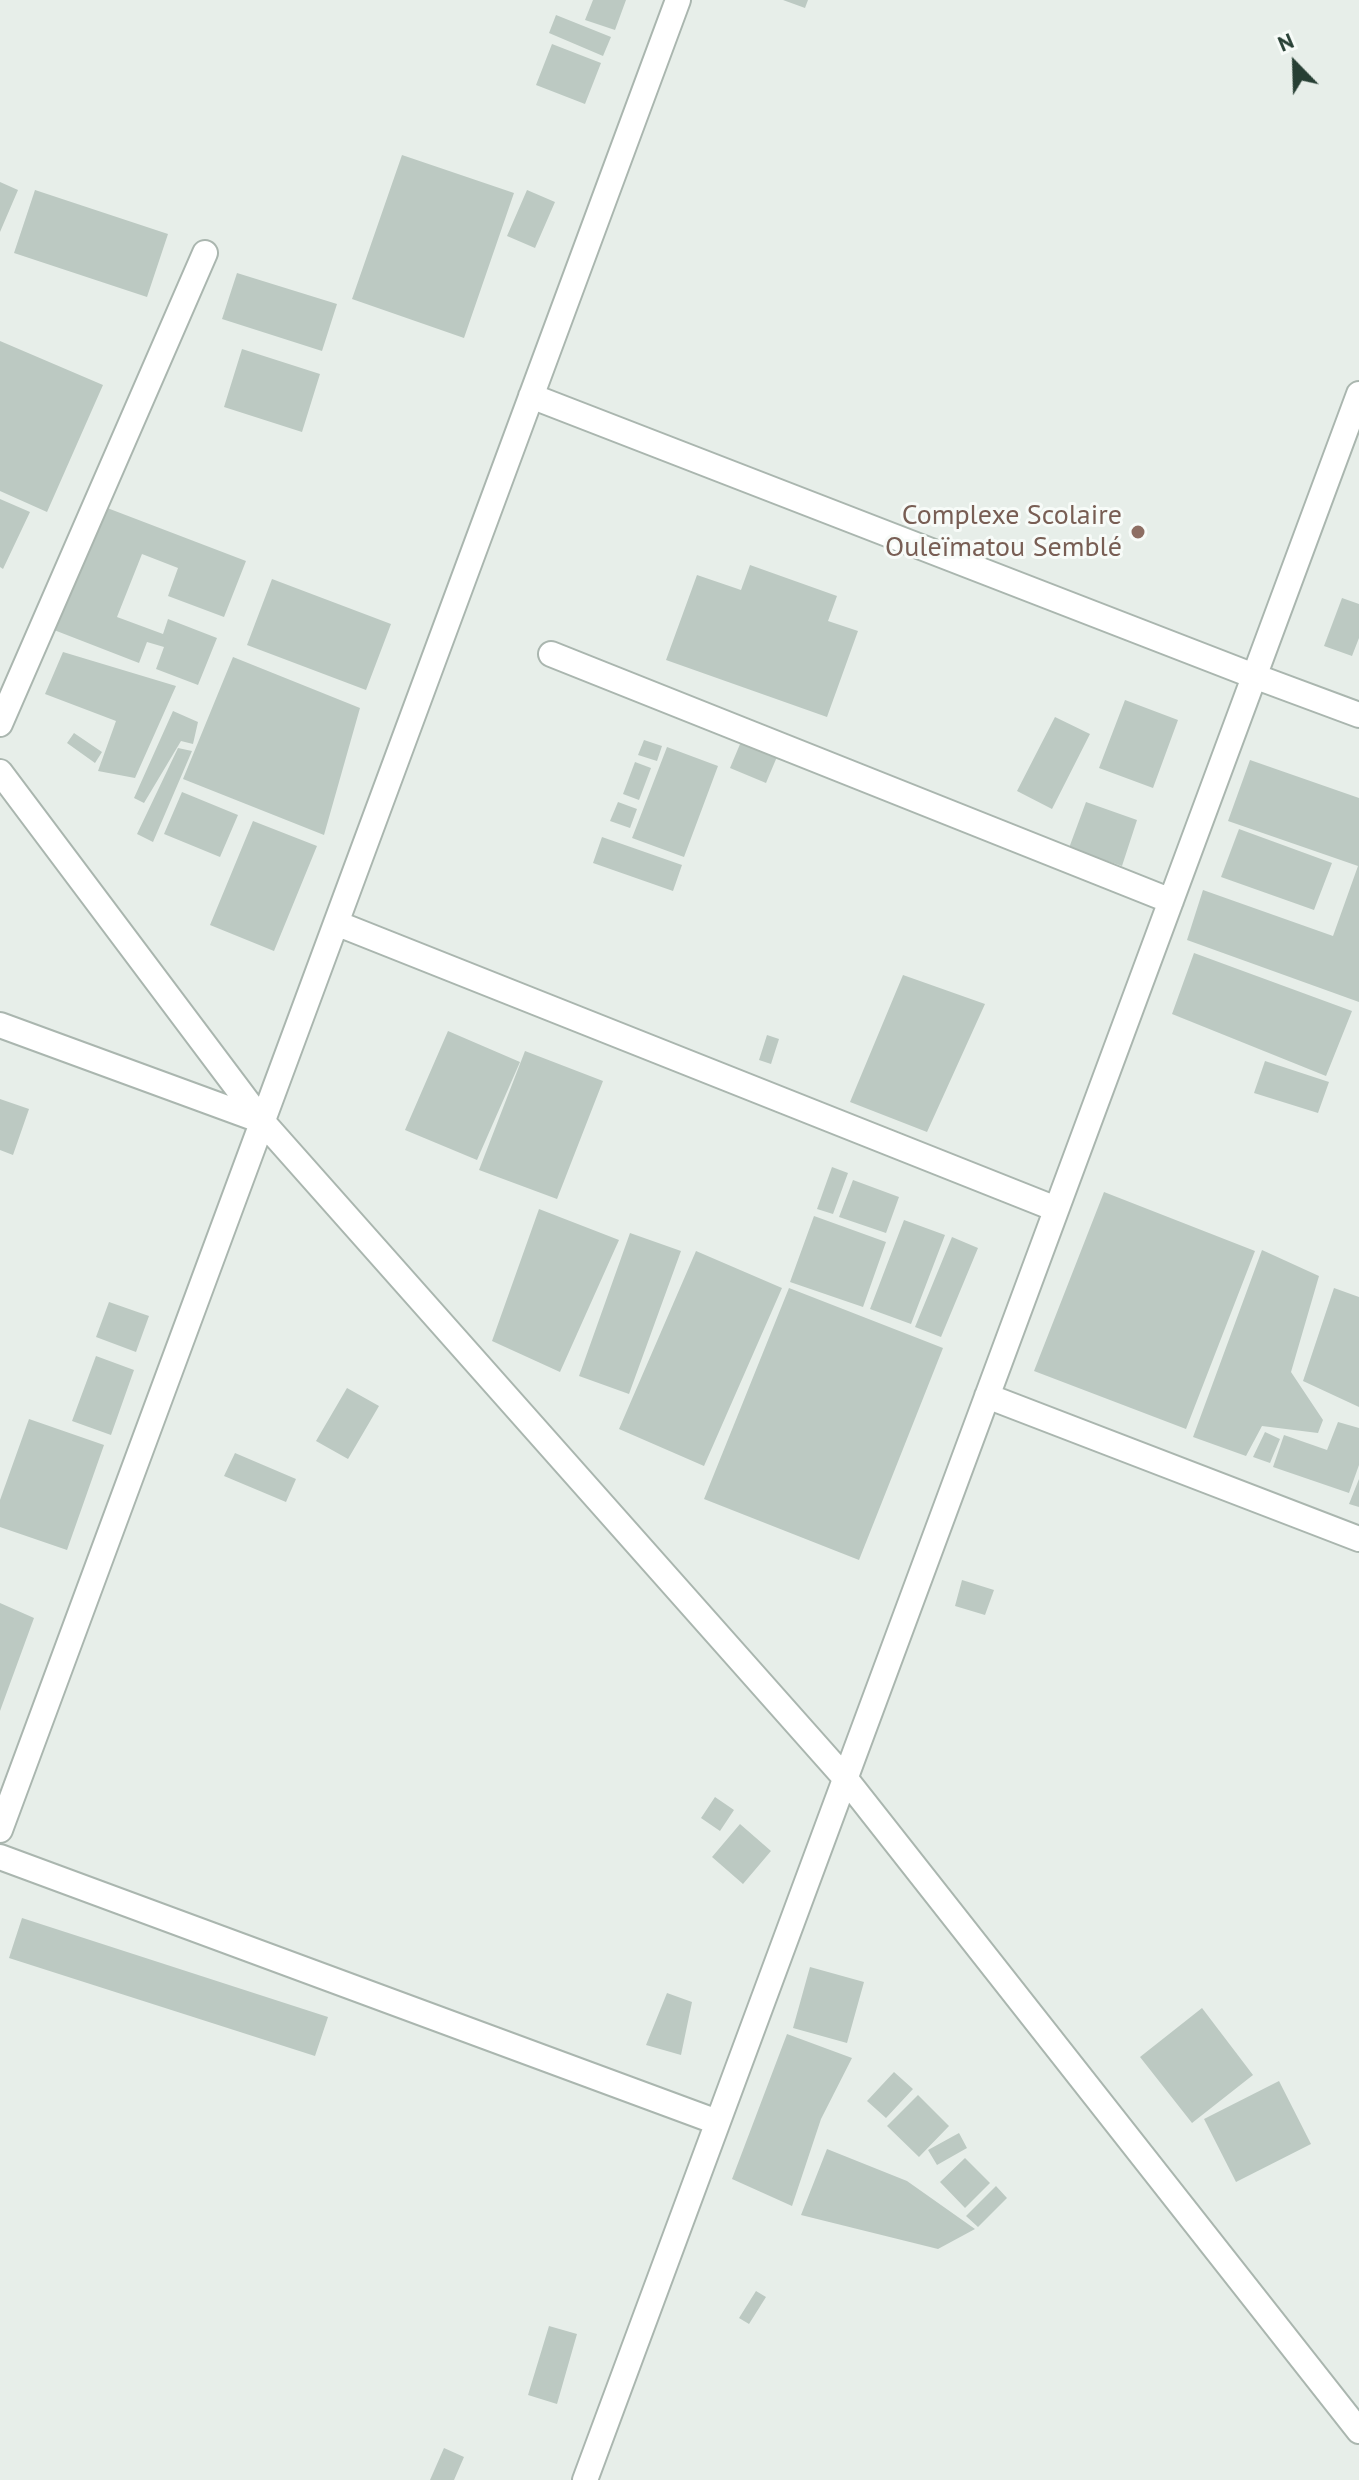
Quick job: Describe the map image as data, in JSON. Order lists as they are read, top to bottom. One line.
{"places":["Complexe Scolaire Ouleïmatou Semblé"],"north":"top left"}
